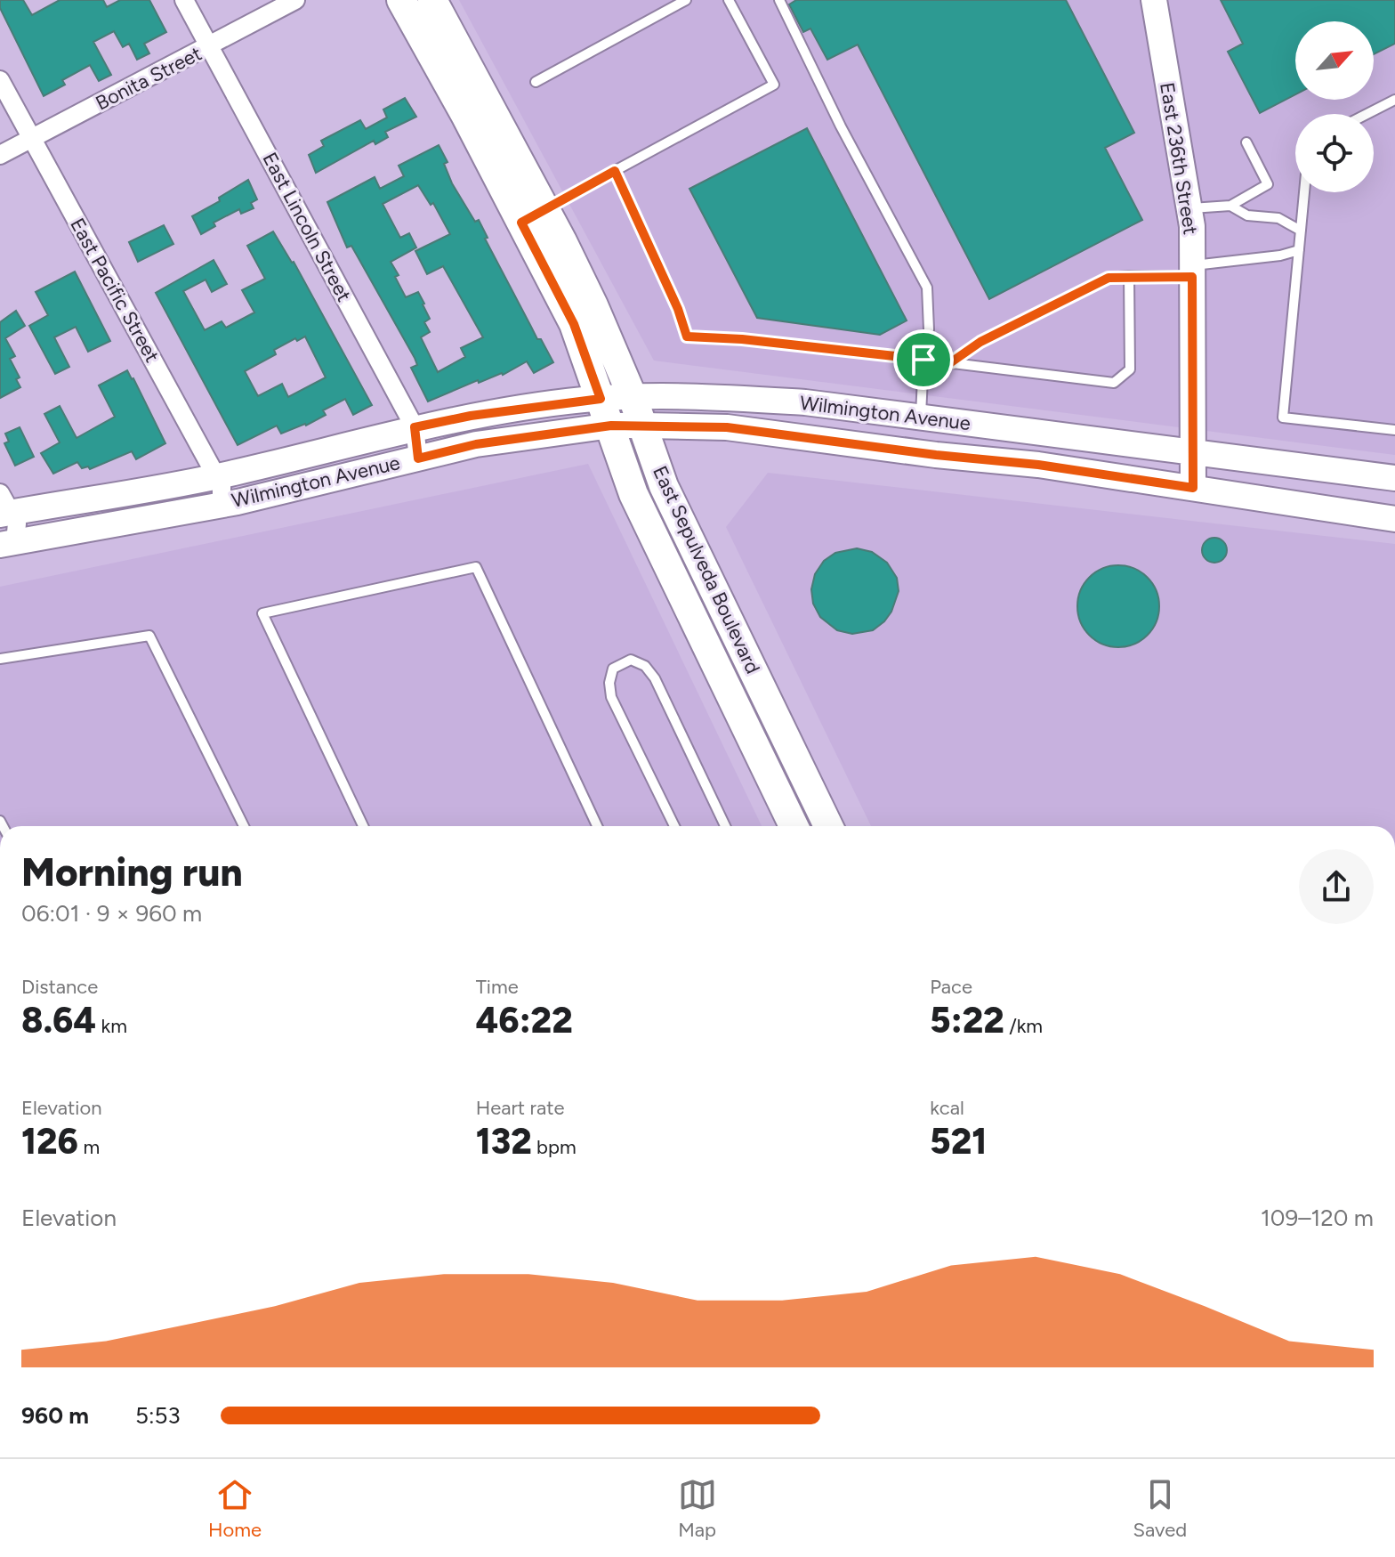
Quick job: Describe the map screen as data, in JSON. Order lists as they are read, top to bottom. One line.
{"streets":{"main road":["East 236th Street","Wilmington Avenue","East Sepulveda Boulevard"],"street":["Bonita Street","East Lincoln Street","East Pacific Street"]},"crossings":[["Bonita Street","East Lincoln Street"],["Bonita Street","East Pacific Street"],["East 236th Street","Wilmington Avenue"],["East Lincoln Street","Wilmington Avenue"],["East Pacific Street","Wilmington Avenue"],["Wilmington Avenue","East Sepulveda Boulevard"]],"north":"top right","page":{"heading":["Morning run","06:01 · 9 × 960 m"],"stats":[["Distance","8.64 km"],["Time","46:22"],["Pace","5:22 /km"],["Elevation","126 m"],["Heart rate","132 bpm"],["kcal","521"]],"chart":["Elevation","109–120 m"],"list":[{"name":"960 m","note":"5:53"}],"tabs":["Home","Map","Saved"]}}
